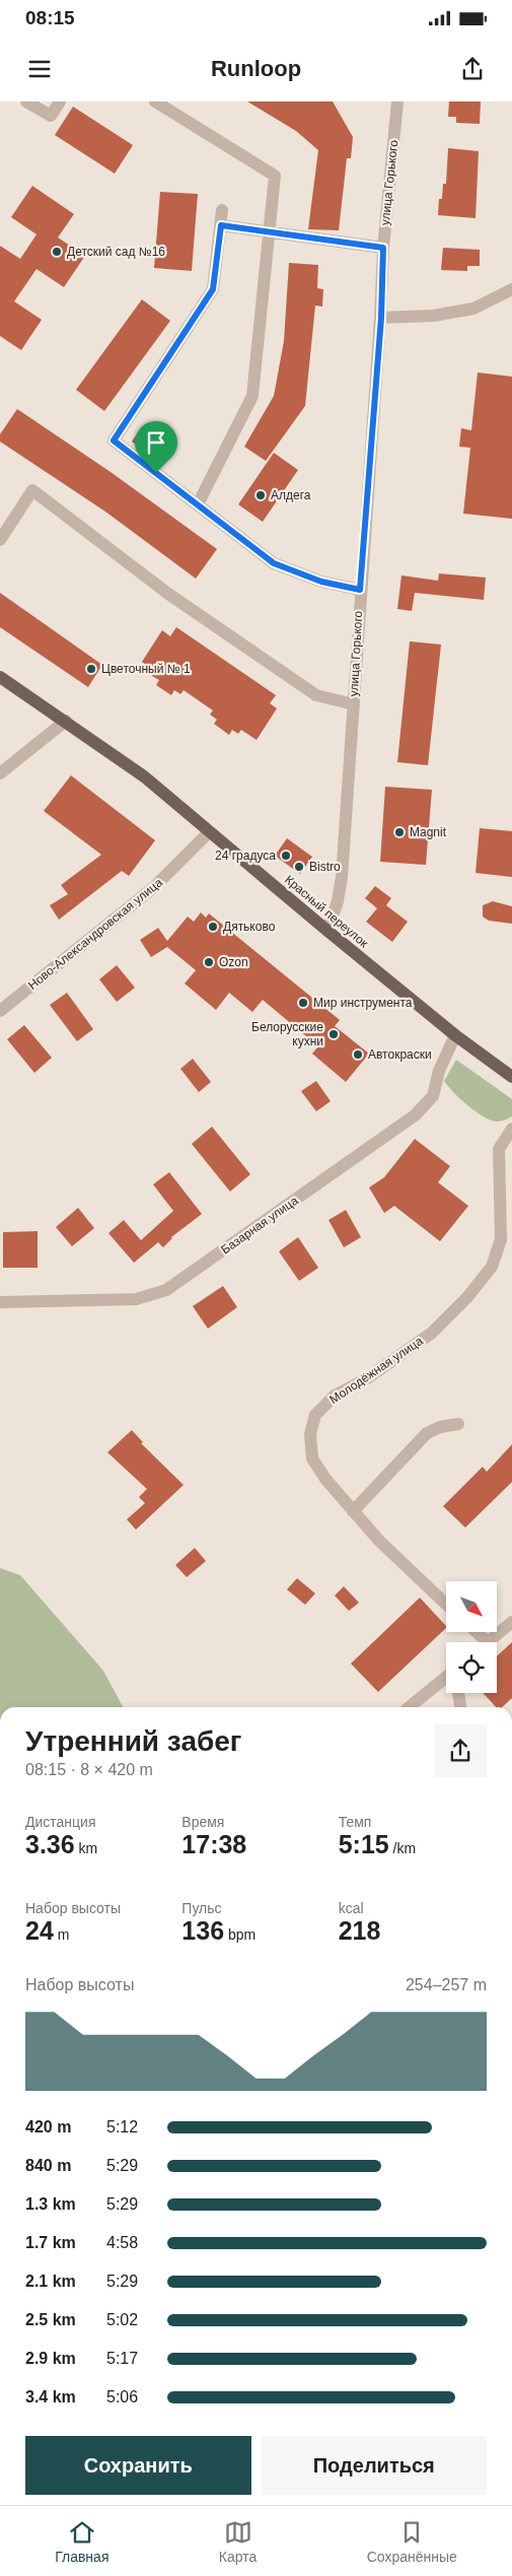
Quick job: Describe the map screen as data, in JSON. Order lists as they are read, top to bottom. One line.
{"streets":{"main road":["Красный переулок"],"street":["улица Горького","Ново-Александровская улица","Базарная улица","Молодёжная улица"]},"crossings":[["улица Горького","Красный переулок"],["Красный переулок","Ново-Александровская улица"],["Красный переулок","Базарная улица"]],"places":["Детский сад №16","Алдега","Цветочный № 1","Magnit","24 градуса","Bistro","Дятьково","Ozon","Мир инструмента","Белорусские кухни","Автокраски"],"north":"bottom right","page":{"status":"08:15","header":"Runloop","heading":["Утренний забег","08:15 · 8 × 420 m"],"stats":[["Дистанция","3.36 km"],["Время","17:38"],["Темп","5:15 /km"],["Набор высоты","24 m"],["Пульс","136 bpm"],["kcal","218"]],"chart":["Набор высоты","254–257 m"],"list":[{"name":"420 m","note":"5:12"},{"name":"840 m","note":"5:29"},{"name":"1.3 km","note":"5:29"},{"name":"1.7 km","note":"4:58"},{"name":"2.1 km","note":"5:29"},{"name":"2.5 km","note":"5:02"},{"name":"2.9 km","note":"5:17"},{"name":"3.4 km","note":"5:06"}],"buttons":["Сохранить","Поделиться"],"tabs":["Главная","Карта","Сохранённые"]}}
